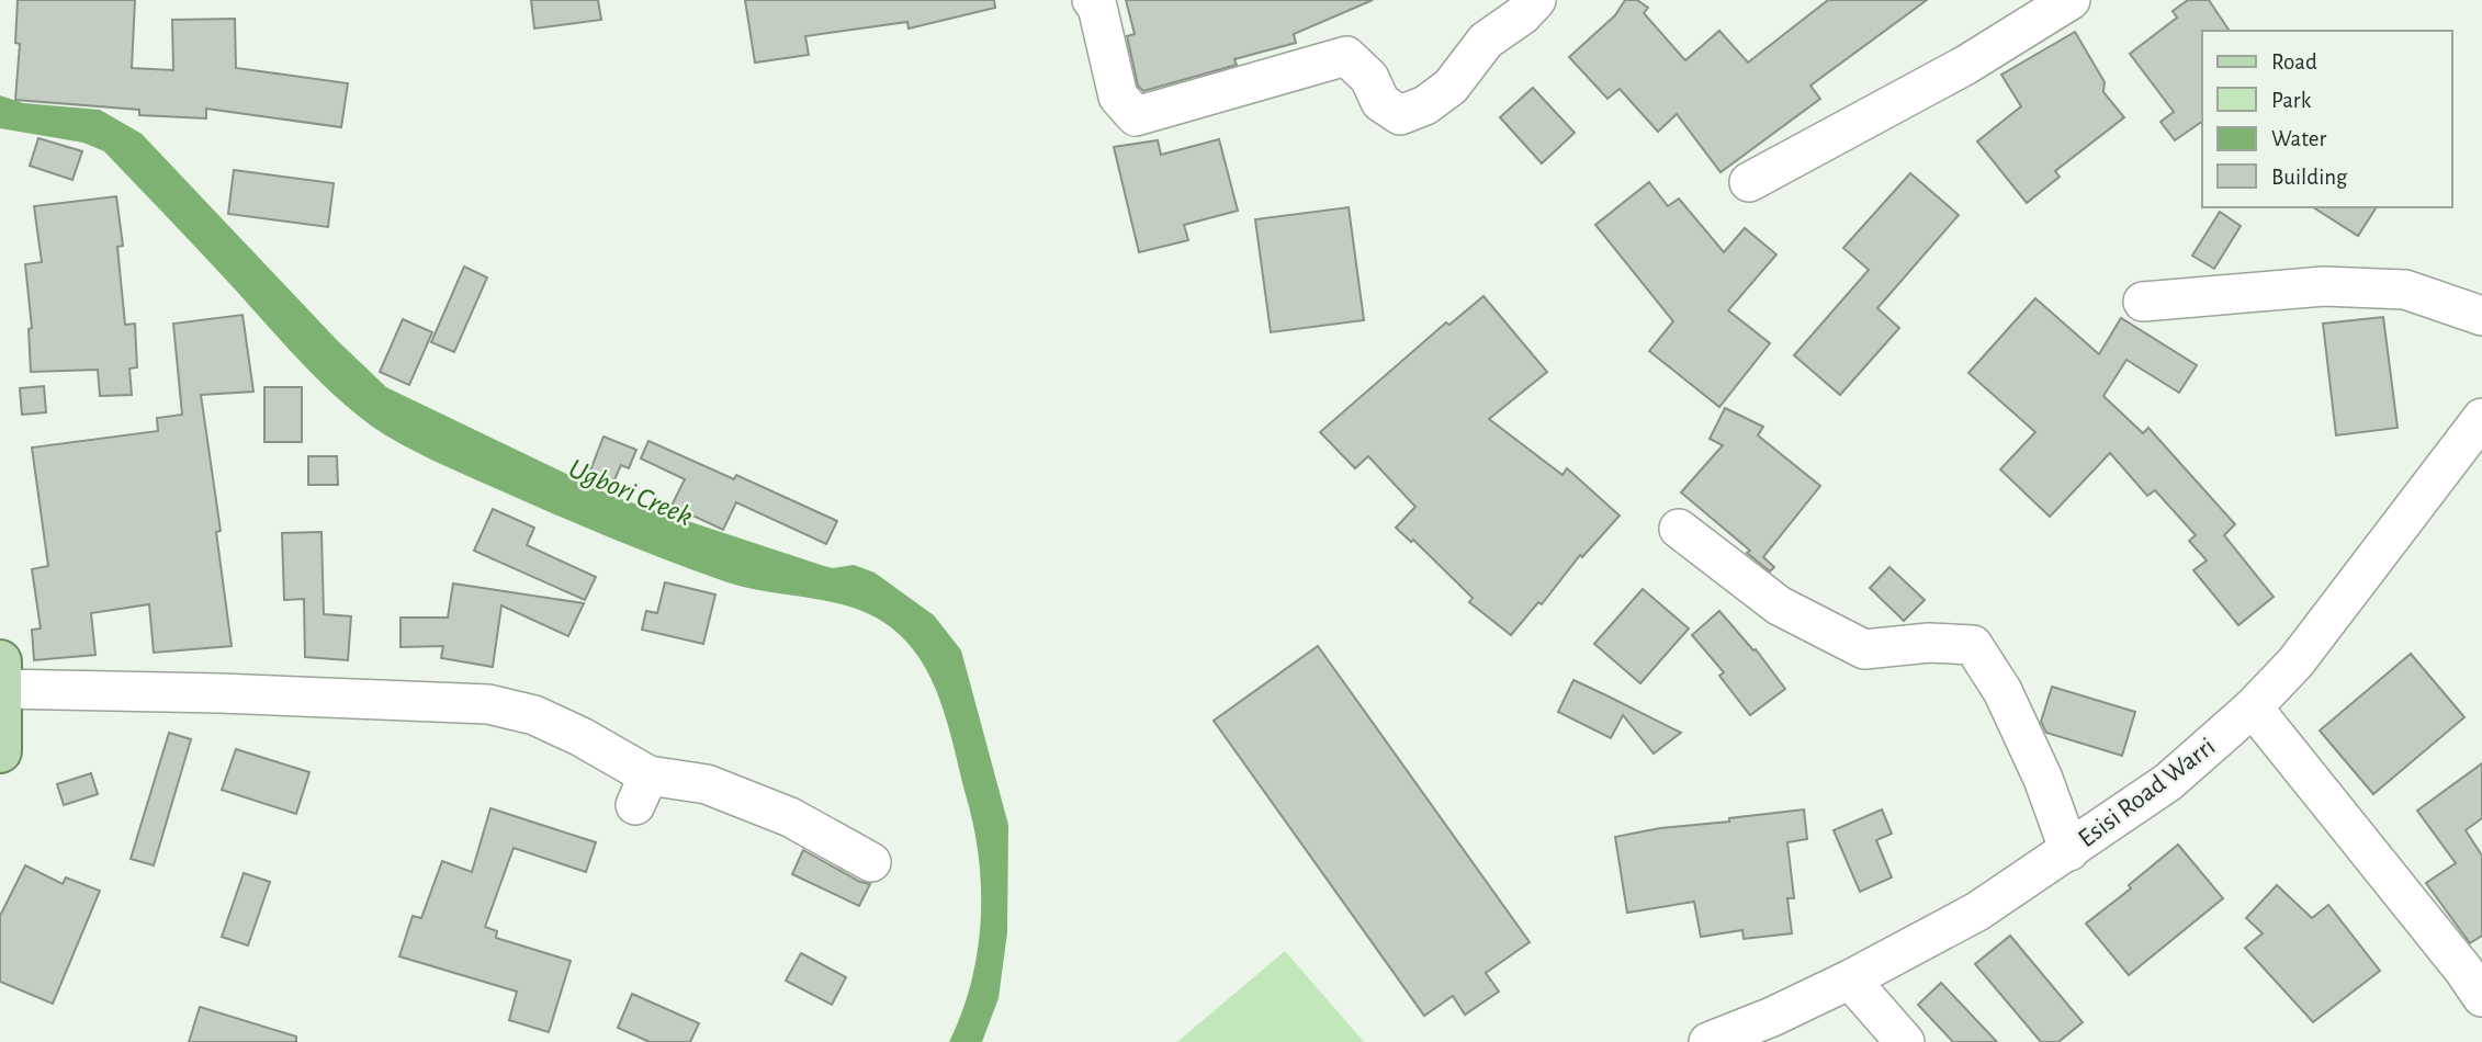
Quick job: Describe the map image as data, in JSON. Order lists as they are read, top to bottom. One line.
{"streets":{"street":["Esisi Road Warri"]},"water":["Ugbori Creek"],"legend":["Road","Park","Water","Building"]}
